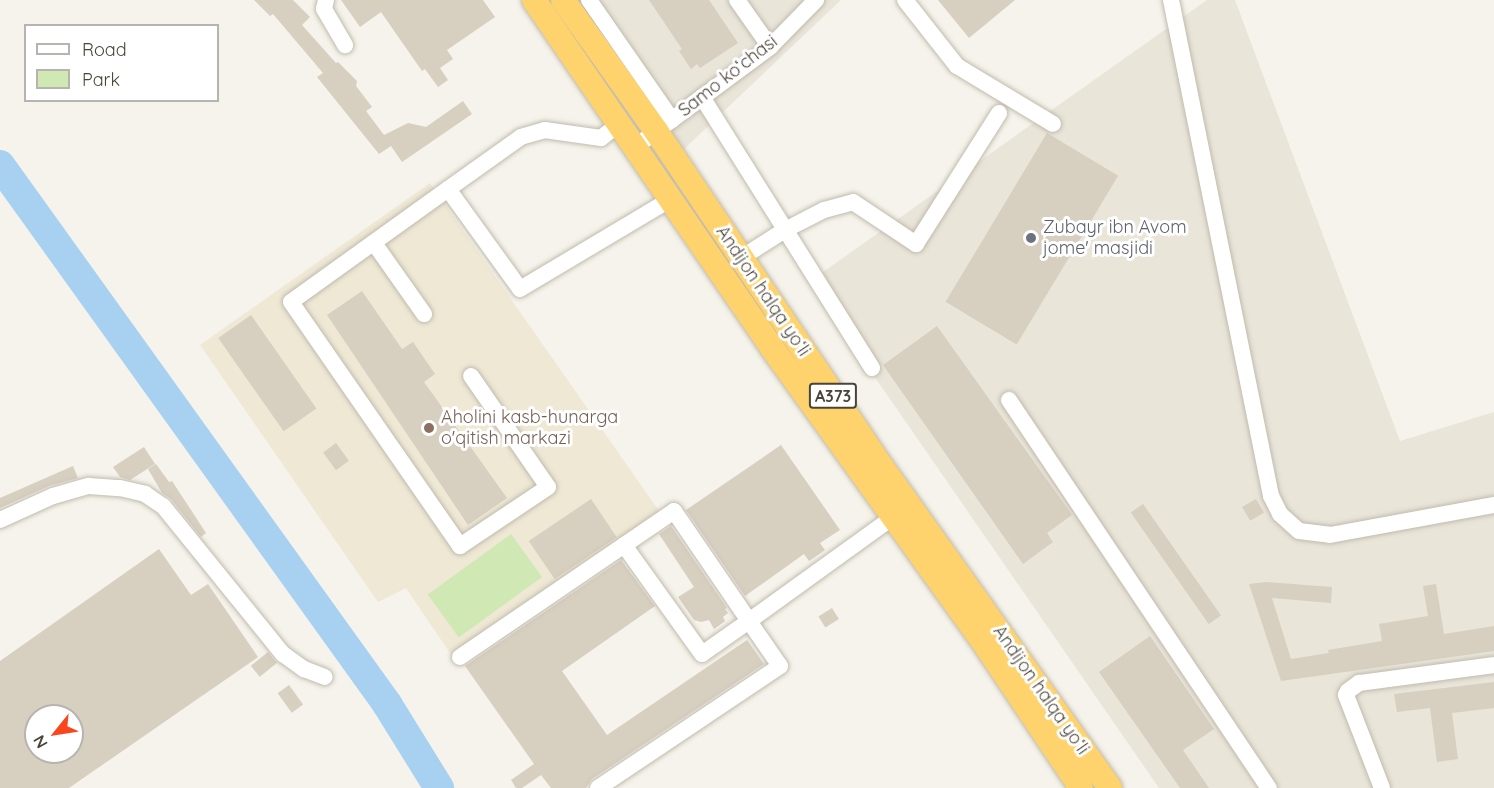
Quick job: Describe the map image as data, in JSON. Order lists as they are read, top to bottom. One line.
{"streets":{"highway":["Andijon halqa yo‘li","A373"],"street":["Samo koʻchasi"]},"crossings":[["Samo koʻchasi","Andijon halqa yo‘li"]],"places":["Zubayr ibn Avom jome' masjidi","Aholini kasb-hunarga o'qitish markazi"],"legend":["Road","Park"],"north":"bottom left"}
